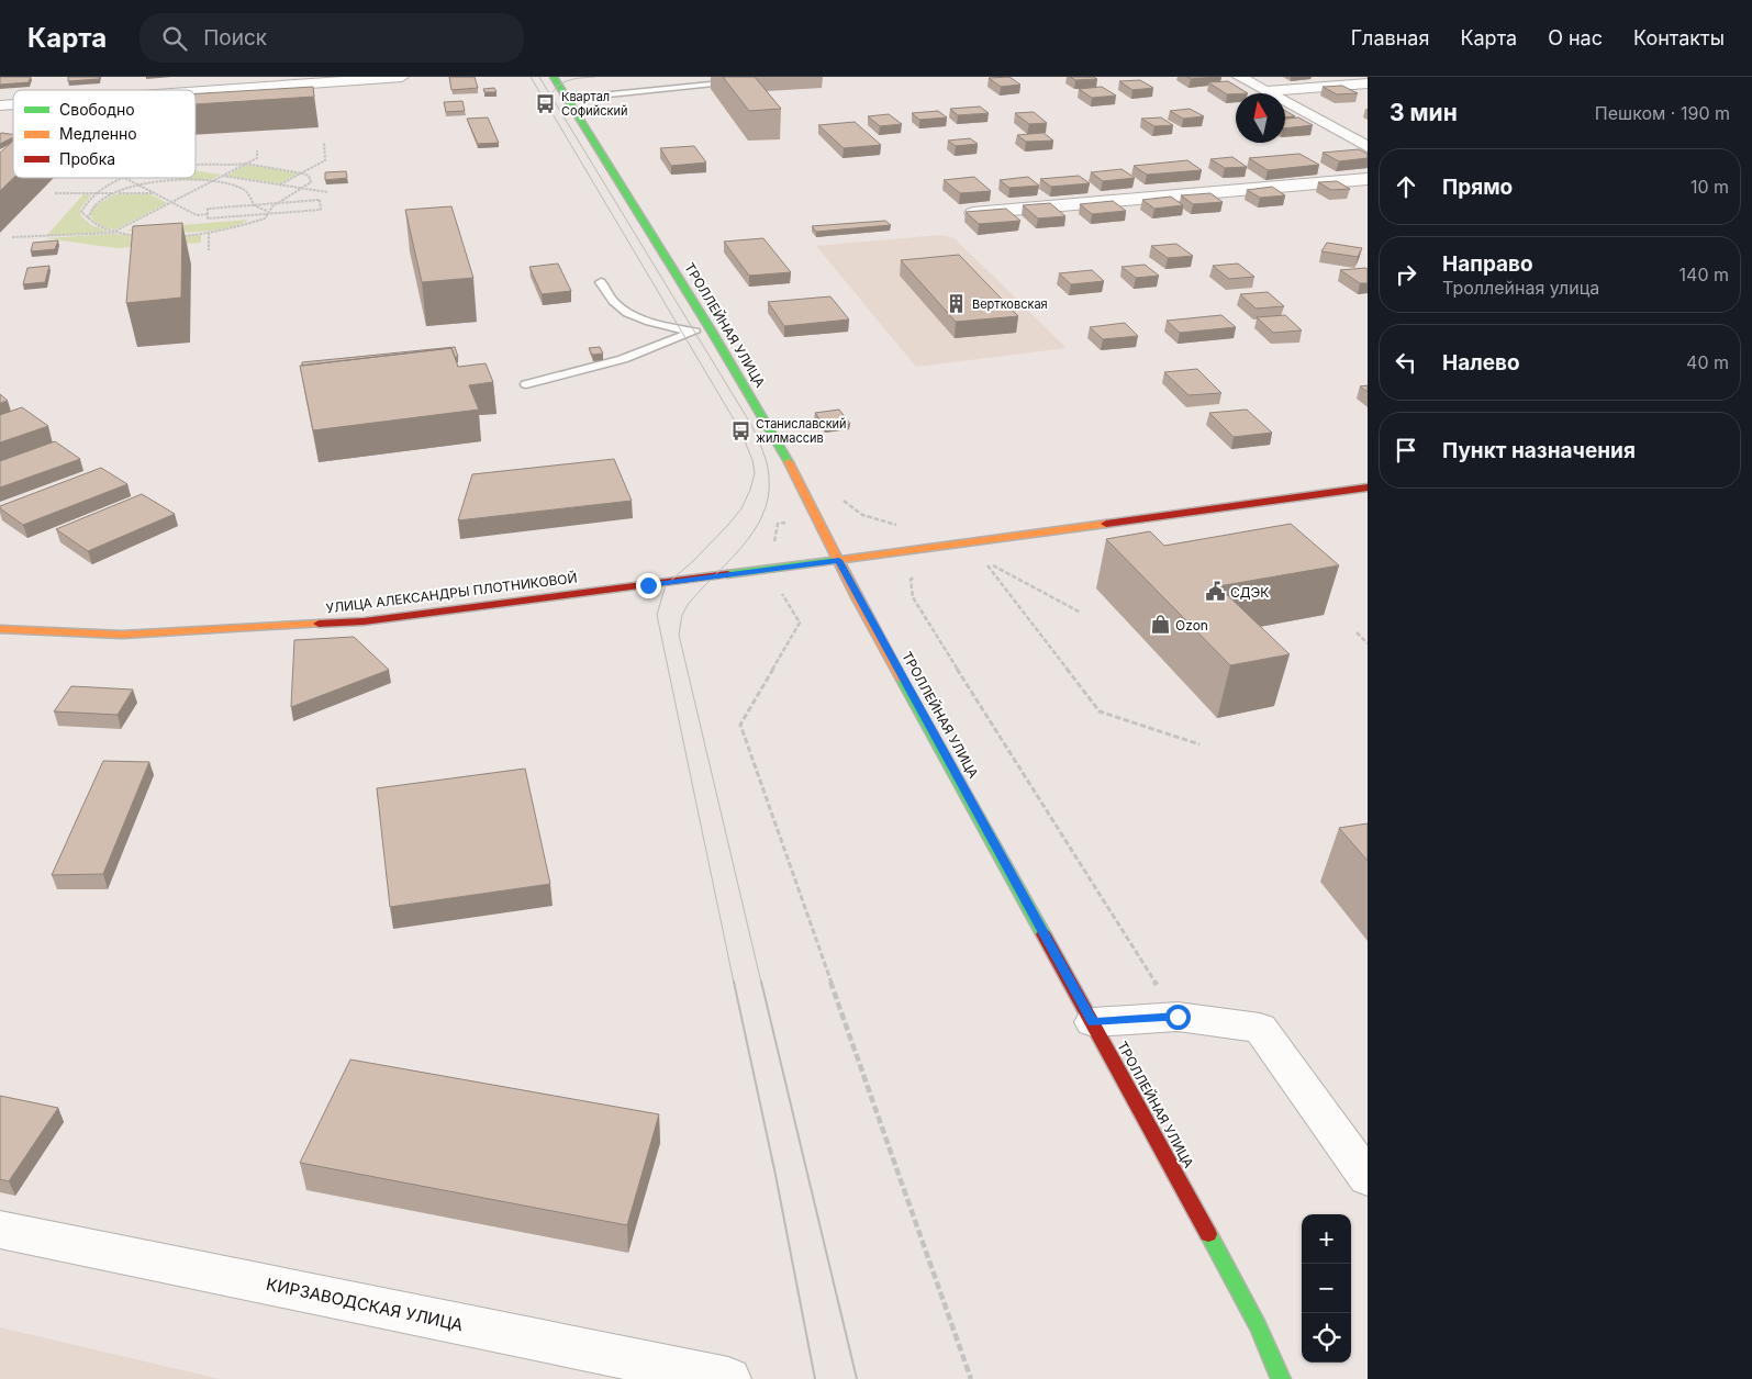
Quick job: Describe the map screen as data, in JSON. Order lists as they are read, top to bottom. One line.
{"streets":{"main road":["ТРОЛЛЕЙНАЯ УЛИЦА","УЛИЦА АЛЕКСАНДРЫ ПЛОТНИКОВОЙ"],"street":["КИРЗАВОДСКАЯ УЛИЦА"]},"crossings":[["ТРОЛЛЕЙНАЯ УЛИЦА","УЛИЦА АЛЕКСАНДРЫ ПЛОТНИКОВОЙ"]],"places":{"bus stop":["Квартал Софийский","Станиславский жилмассив"],"building":["Вертковская"],"public building":["СДЭК"],"shop":["Ozon"]},"legend":["Свободно","Медленно","Пробка"],"north":"top","page":{"header":"Карта","search":"Поиск","nav":["Главная","Карта","О нас","Контакты"],"heading":["3 мин","Пешком · 190 m"],"list":[["Прямо","10 m"],["Направо","Троллейная улица","140 m"],["Налево","40 m"],"Пункт назначения"],"map_buttons":["+","−"]}}
